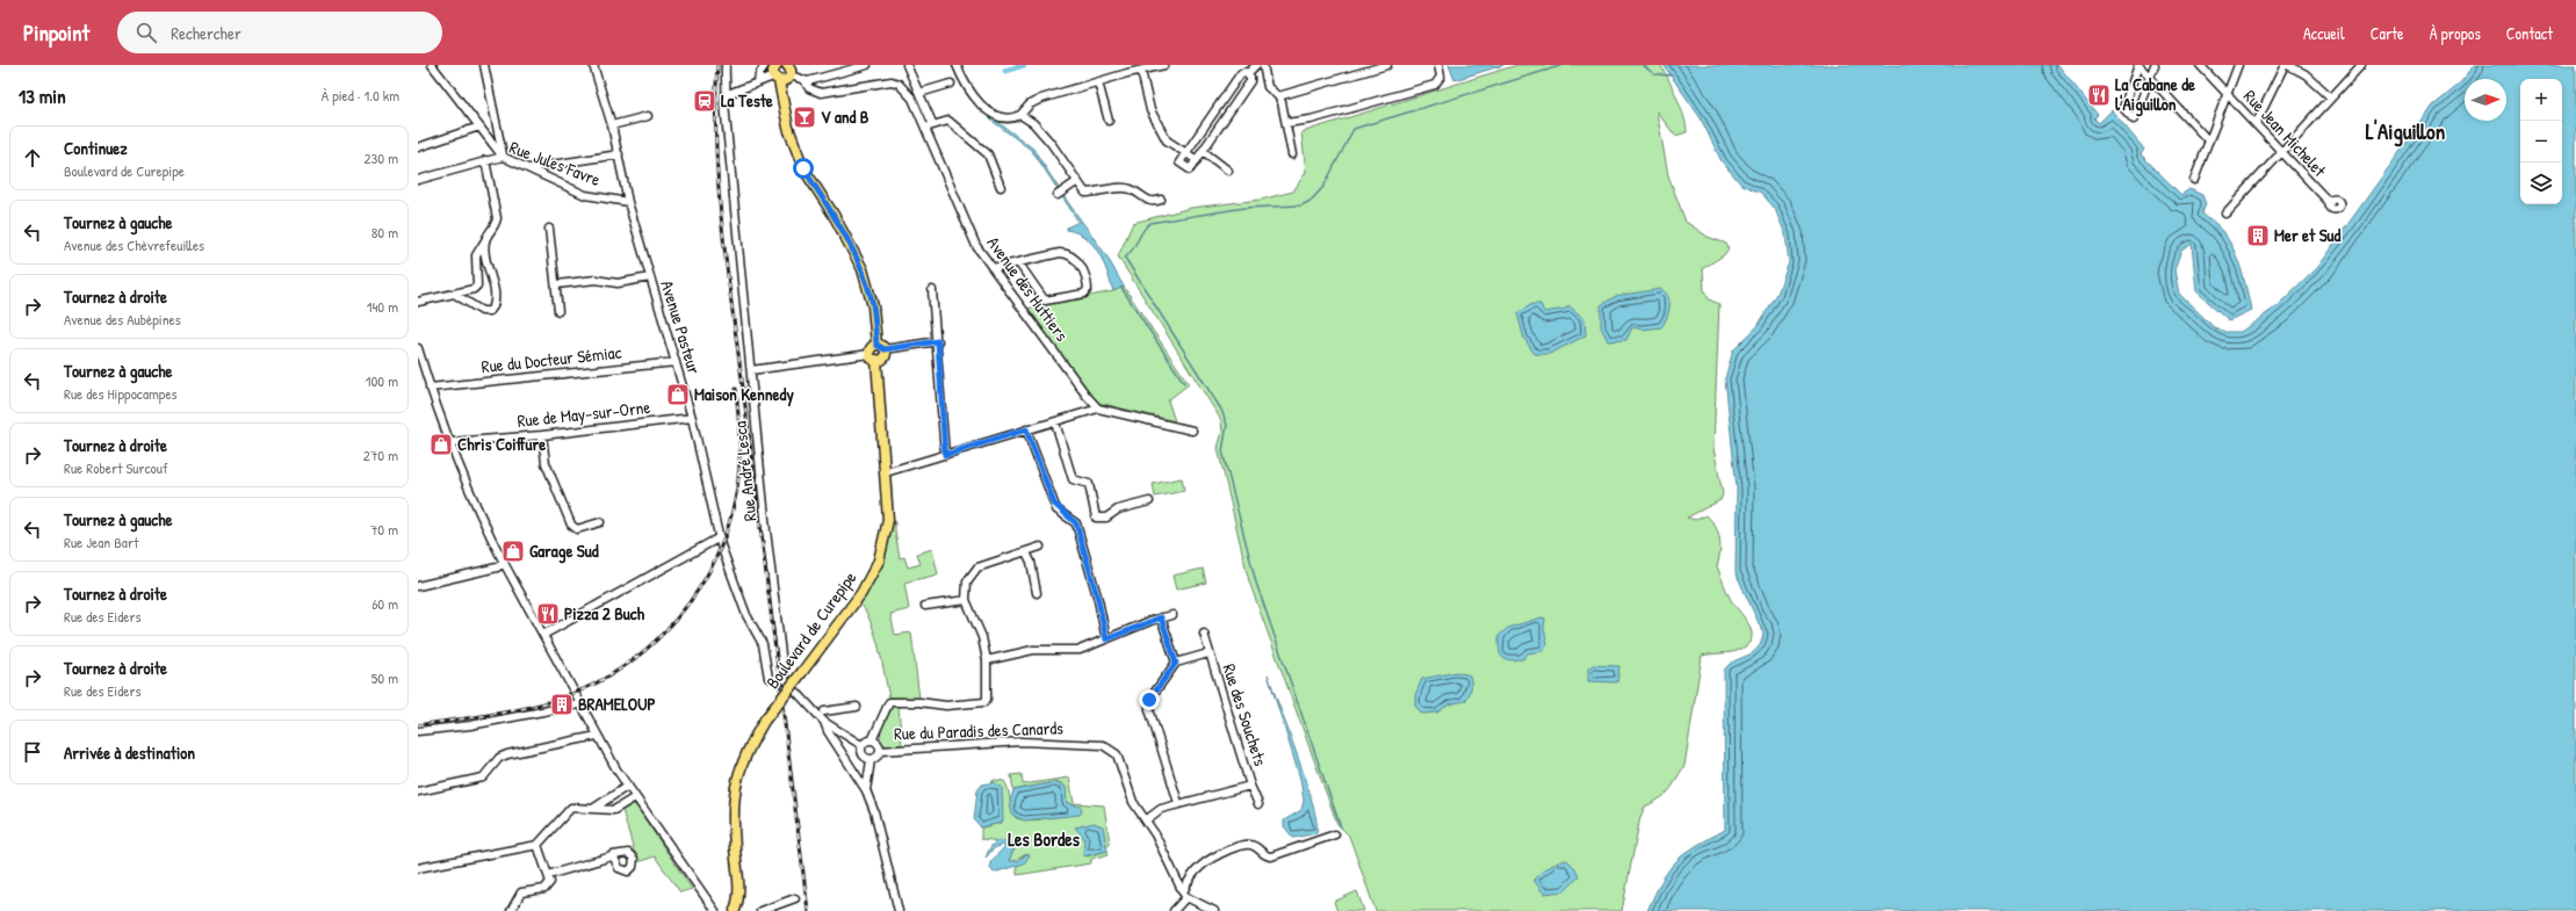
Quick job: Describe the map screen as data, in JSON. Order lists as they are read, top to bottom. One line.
{"streets":{"main road":["Boulevard de Curepipe"],"street":["Rue Jean Michelet","Rue Jules Favre","Avenue des Huttiers","Avenue Pasteur","Rue du Docteur Sémiac","Rue de May-sur-Orne","Rue André Lesca","Rue des Souchets","Rue du Paradis des Canards"]},"crossings":[["Rue Jules Favre","Avenue Pasteur"],["Avenue Pasteur","Rue du Docteur Sémiac"],["Avenue Pasteur","Rue de May-sur-Orne"],["Rue André Lesca","Rue du Paradis des Canards"],["Rue des Souchets","Rue du Paradis des Canards"]],"districts":["L'Aiguillon","Les Bordes"],"places":{"restaurant":["La Cabane de l'Aiguillon","Pizza 2 Buch"],"station":["La Teste"],"bar":["V and B"],"building":["Mer et Sud","BRAMELOUP"],"shop":["Maison Kennedy","Chris Coiffure","Garage Sud"]},"north":"right","page":{"header":"Pinpoint","search":"Rechercher","nav":["Accueil","Carte","À propos","Contact"],"heading":["13 min","À pied · 1.0 km"],"map_buttons":["+","−"],"list":[["Continuez","Boulevard de Curepipe","230 m"],["Tournez à gauche","Avenue des Chèvrefeuilles","80 m"],["Tournez à droite","Avenue des Aubépines","140 m"],["Tournez à gauche","Rue des Hippocampes","100 m"],["Tournez à droite","Rue Robert Surcouf","270 m"],["Tournez à gauche","Rue Jean Bart","70 m"],["Tournez à droite","Rue des Eiders","60 m"],["Tournez à droite","Rue des Eiders","50 m"],"Arrivée à destination"]}}
